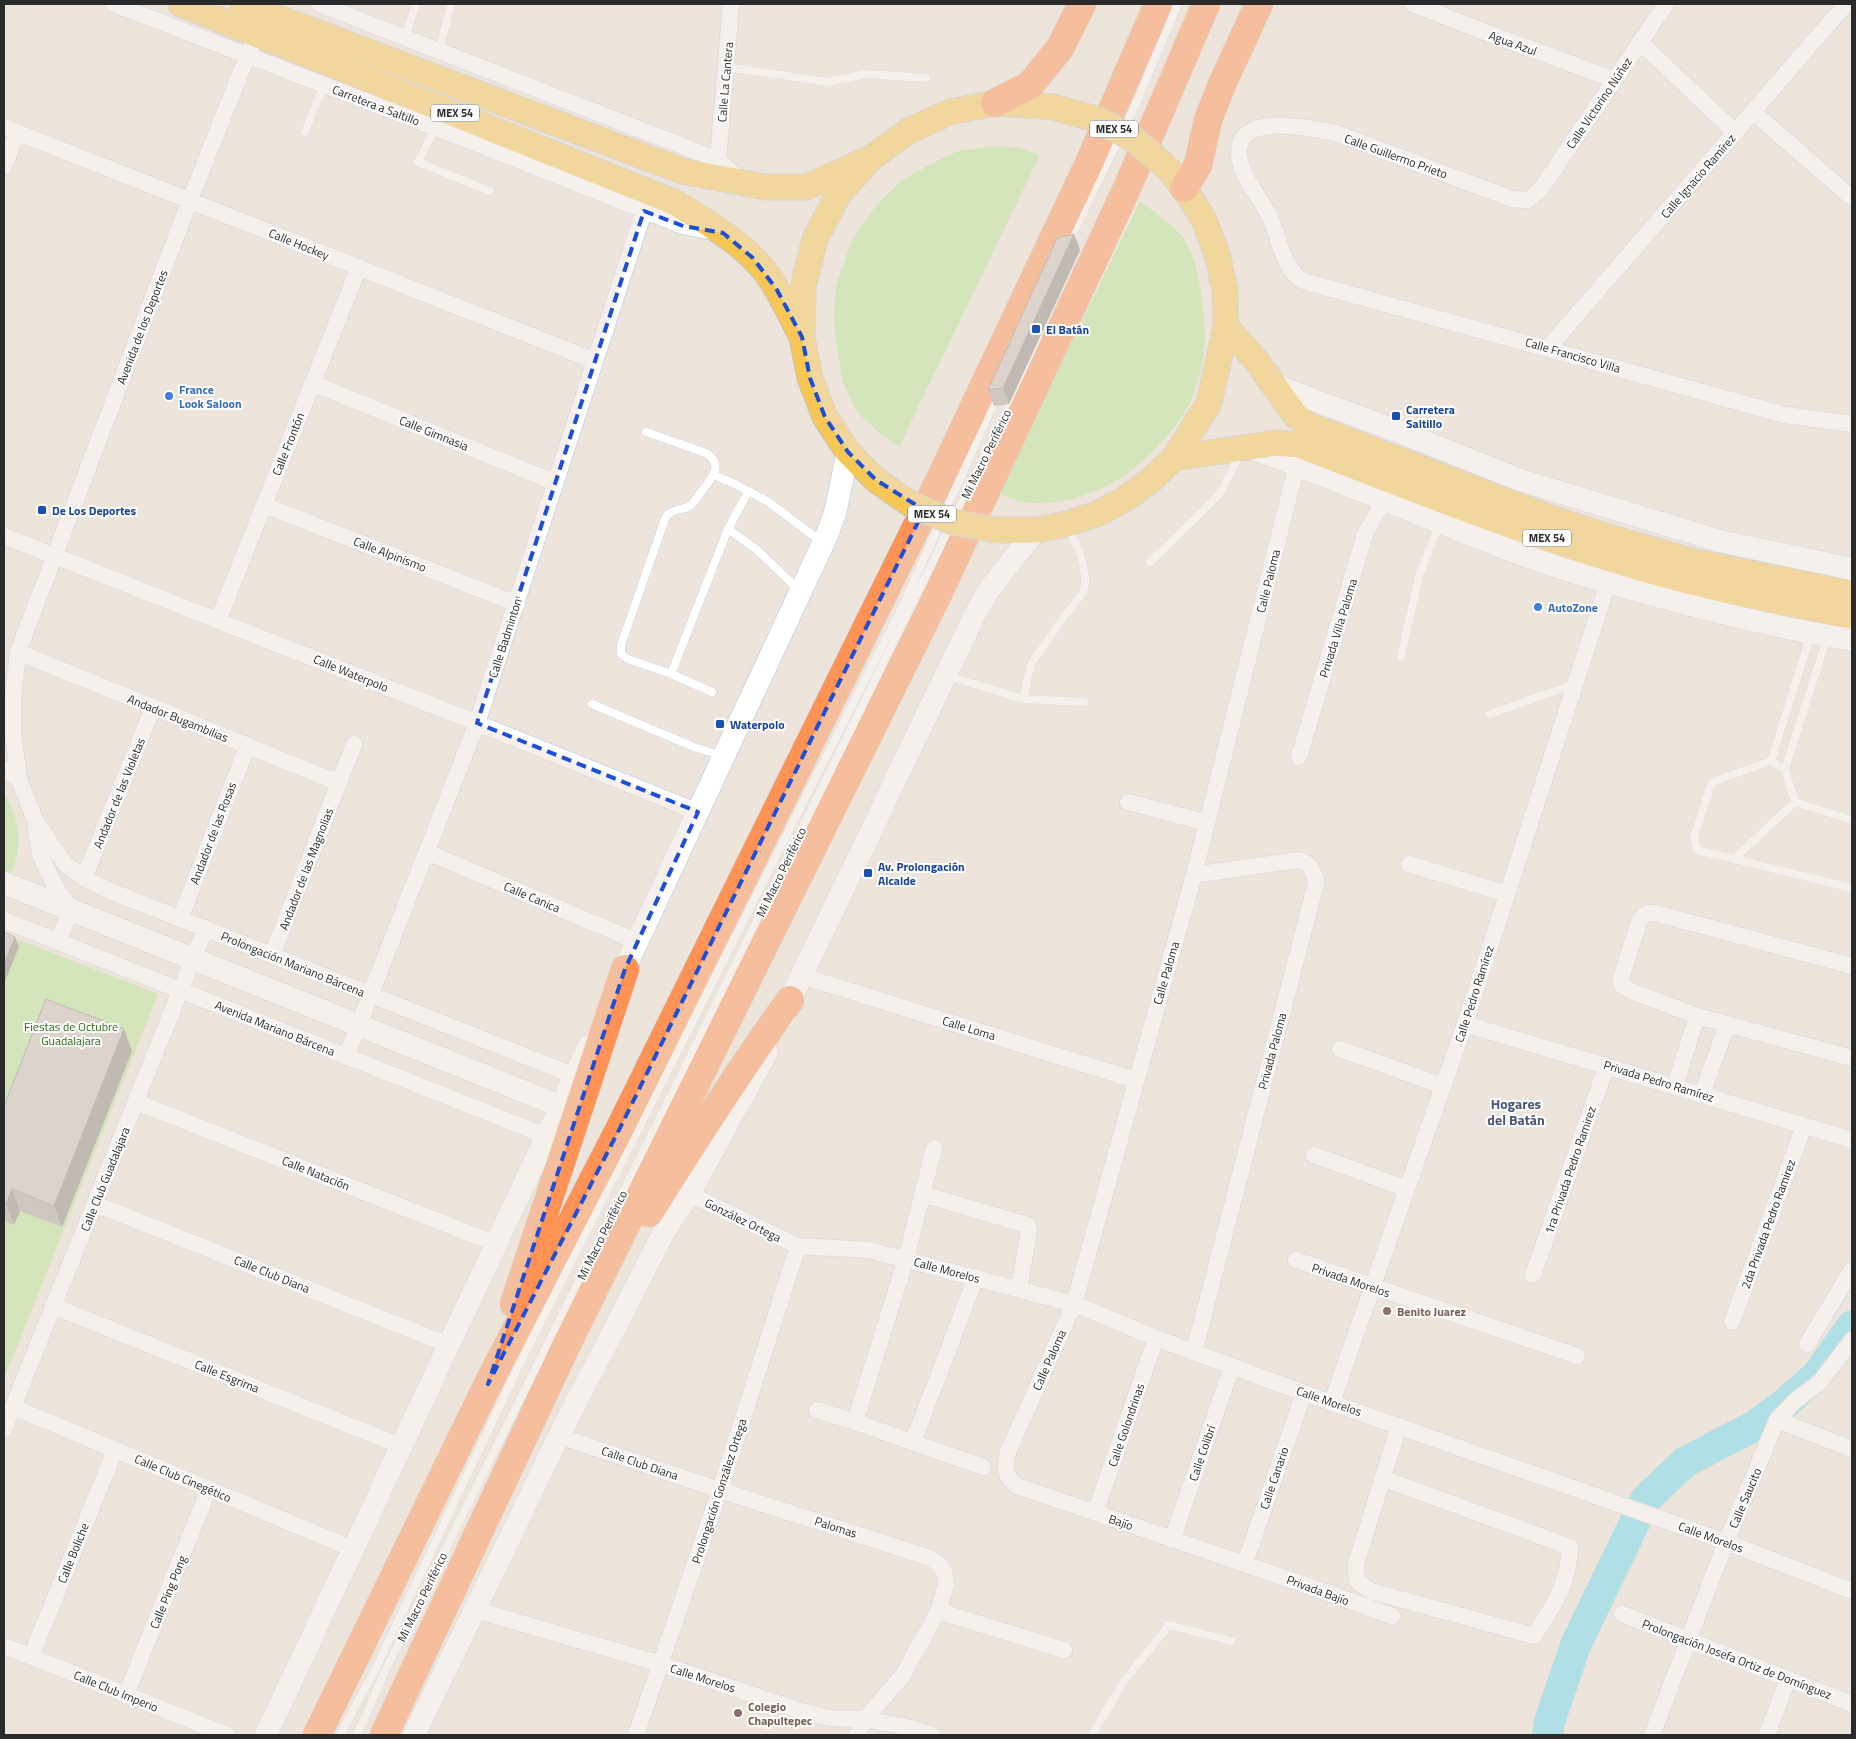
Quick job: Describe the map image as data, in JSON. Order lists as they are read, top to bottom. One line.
{"streets":{"main road":["Carretera a Saltillo","MEX 54"],"street":["Agua Azul","Calle La Cantera","Calle Victorino Núñez","Calle Guillermo Prieto","Calle Ignacio Ramírez","Calle Hockey","Avenida de los Deportes","Calle Francisco Villa","Calle Gimnasia","Calle Frontón","Calle Alpinismo","Calle Paloma","Privada Villa Paloma","Calle Badminton","Calle Waterpolo","Andador Bugambilias","Andador de las Violetas","Andador de las Rosas","Andador de las Magnolias","Calle Canica","Prolongación Mariano Bárcena","Calle Pedro Ramírez","Avenida Mariano Bárcena","Calle Loma","Privada Paloma","Privada Pedro Ramírez","1ra Privada Pedro Ramirez","Calle Natación","Calle Club Guadalajara","González Ortega","2da Privada Pedro Ramirez","Calle Morelos","Calle Club Diana","Privada Morelos","Calle Esgrima","Calle Golondrinas","Calle Colibrí","Calle Club Cinegético","Calle Canario","Prolongación González Ortega","Calle Saucito","Bajío","Palomas","Calle Boliche","Privada Bajío","Calle Ping Pong","Prolongación Josefa Ortiz de Domínguez","Calle Club Imperio"],"lane":["Mi Macro Periférico"]},"crossings":[["Agua Azul","Calle Victorino Núñez"],["Calle Victorino Núñez","Calle Guillermo Prieto"],["Carretera a Saltillo","MEX 54"],["Carretera a Saltillo","Avenida de los Deportes"],["Carretera a Saltillo","Calle Badminton"],["Calle Guillermo Prieto","Calle Francisco Villa"],["Calle Ignacio Ramírez","Calle Francisco Villa"],["Calle Hockey","Avenida de los Deportes"],["Calle Hockey","Calle Frontón"],["Calle Hockey","Calle Badminton"],["Avenida de los Deportes","Calle Waterpolo"],["Avenida de los Deportes","Andador Bugambilias"],["Avenida de los Deportes","Prolongación Mariano Bárcena"],["Calle Gimnasia","Calle Frontón"],["Calle Gimnasia","Calle Badminton"],["Calle Frontón","Calle Alpinismo"],["Calle Frontón","Calle Waterpolo"],["Calle Alpinismo","Calle Badminton"],["Calle Paloma","Calle Loma"],["Calle Paloma","Privada Paloma"],["Calle Paloma","Calle Morelos"],["Calle Paloma","Bajío"],["Calle Badminton","Calle Waterpolo"],["Calle Badminton","Calle Canica"],["Calle Badminton","Prolongación Mariano Bárcena"],["Calle Badminton","Avenida Mariano Bárcena"],["Andador Bugambilias","Andador de las Violetas"],["Andador Bugambilias","Andador de las Rosas"],["Andador Bugambilias","Andador de las Magnolias"],["Andador de las Violetas","Prolongación Mariano Bárcena"],["Andador de las Rosas","Prolongación Mariano Bárcena"],["Andador de las Magnolias","Prolongación Mariano Bárcena"],["Prolongación Mariano Bárcena","Calle Club Guadalajara"],["Calle Pedro Ramírez","Privada Pedro Ramírez"],["Calle Pedro Ramírez","Calle Morelos"],["Calle Pedro Ramírez","Privada Morelos"],["Avenida Mariano Bárcena","Calle Club Guadalajara"],["Privada Paloma","Calle Morelos"],["Privada Pedro Ramírez","1ra Privada Pedro Ramirez"],["Privada Pedro Ramírez","2da Privada Pedro Ramirez"],["Calle Natación","Calle Club Guadalajara"],["Calle Club Guadalajara","Calle Club Diana"],["Calle Club Guadalajara","Calle Esgrima"],["Calle Club Guadalajara","Calle Club Cinegético"],["González Ortega","Calle Morelos"],["González Ortega","Prolongación González Ortega"],["Calle Morelos","Calle Golondrinas"],["Calle Morelos","Calle Colibrí"],["Calle Morelos","Calle Canario"],["Calle Morelos","Prolongación González Ortega"],["Calle Morelos","Calle Saucito"],["Calle Club Diana","Prolongación González Ortega"],["Calle Club Diana","Palomas"],["Calle Golondrinas","Bajío"],["Calle Colibrí","Bajío"],["Calle Club Cinegético","Calle Boliche"],["Calle Club Cinegético","Calle Ping Pong"],["Calle Canario","Bajío"],["Calle Canario","Privada Bajío"],["Prolongación González Ortega","Palomas"],["Calle Saucito","Prolongación Josefa Ortiz de Domínguez"],["Bajío","Privada Bajío"],["Calle Boliche","Calle Club Imperio"],["Calle Ping Pong","Calle Club Imperio"]],"districts":["Hogares del Batán"],"parks":["Fiestas de Octubre Guadalajara"],"places":{"transit":["El Batán","Carretera Saltillo","De Los Deportes","Waterpolo","Av. Prolongación Alcalde"],"other":["France Look Saloon","AutoZone","Benito Juarez","Colegio Chapultepec"]}}
